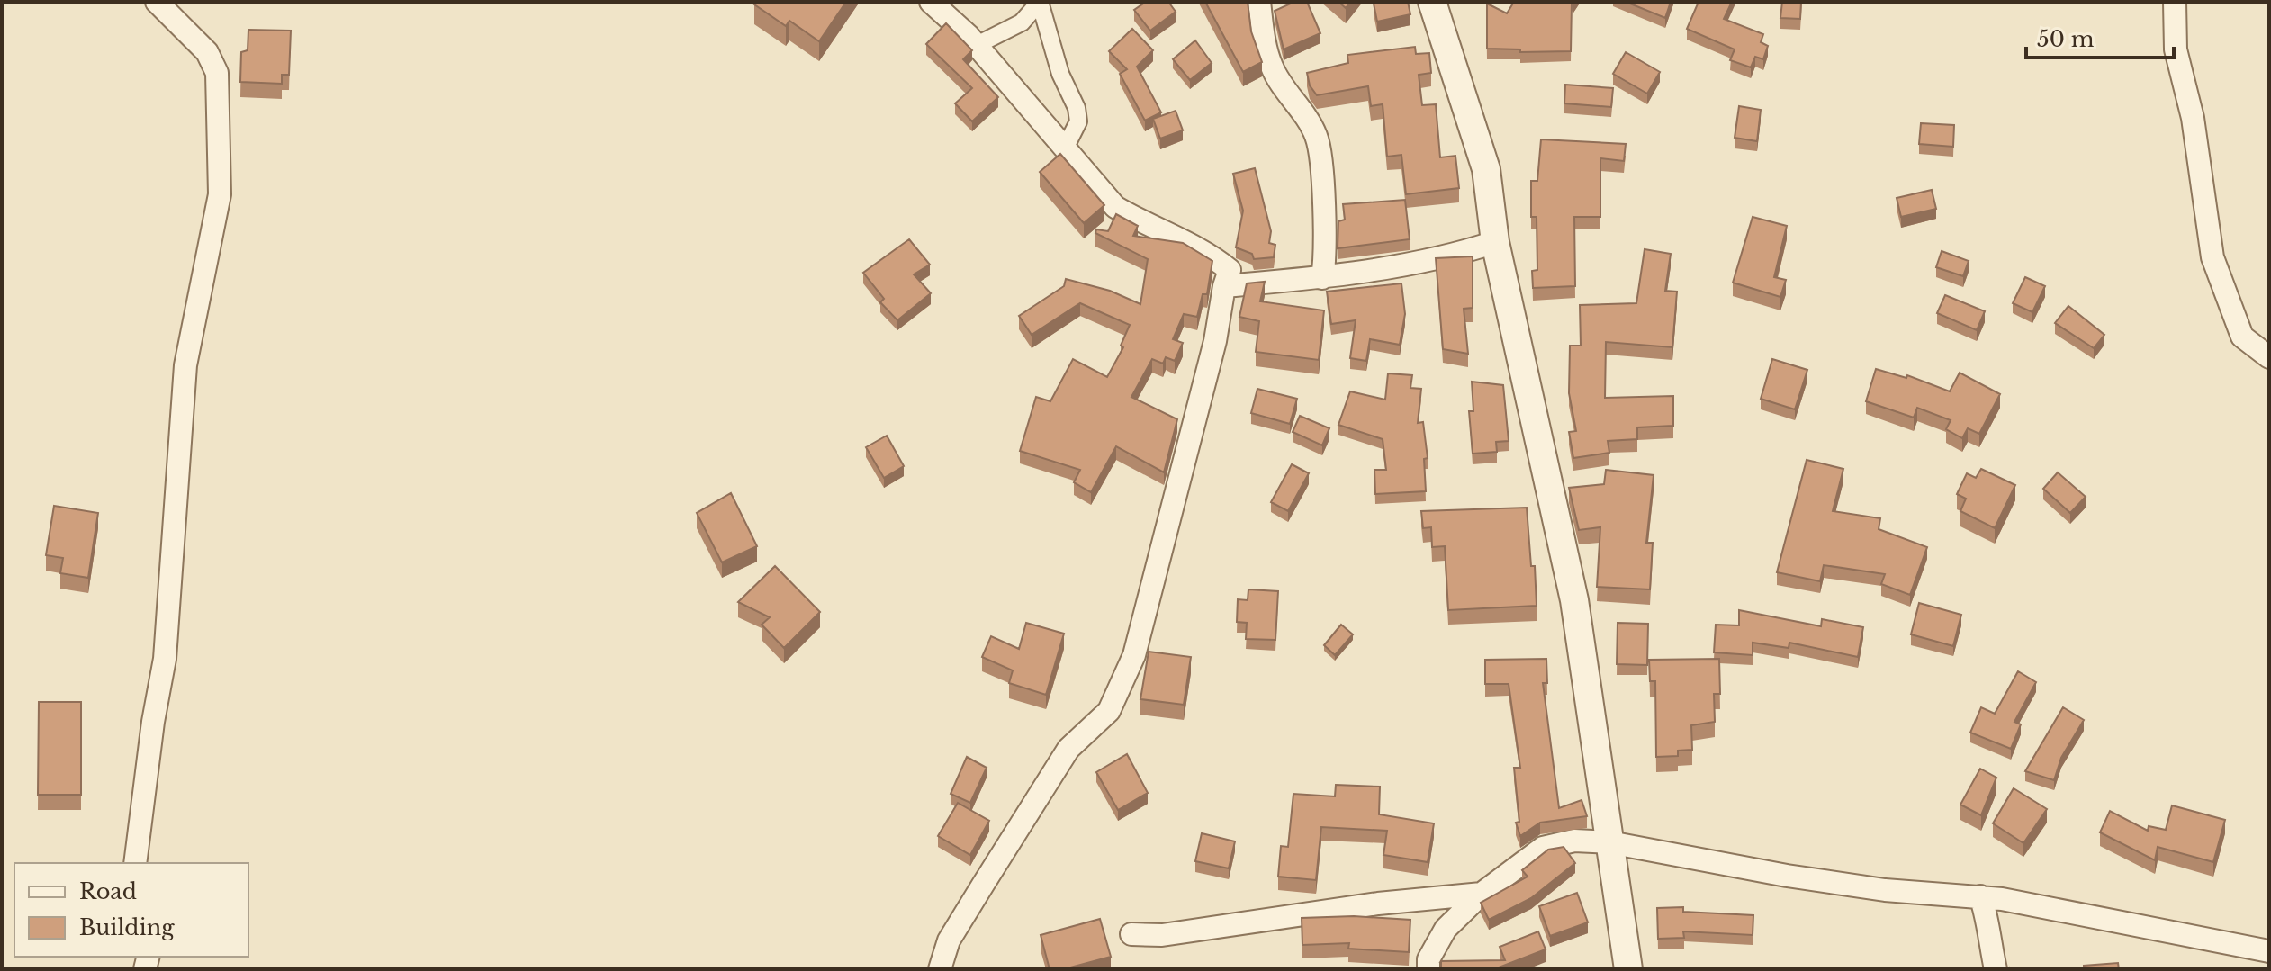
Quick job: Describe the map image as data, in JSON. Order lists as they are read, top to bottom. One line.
{"legend":["Road","Building"],"scale_bar":"50 m"}
